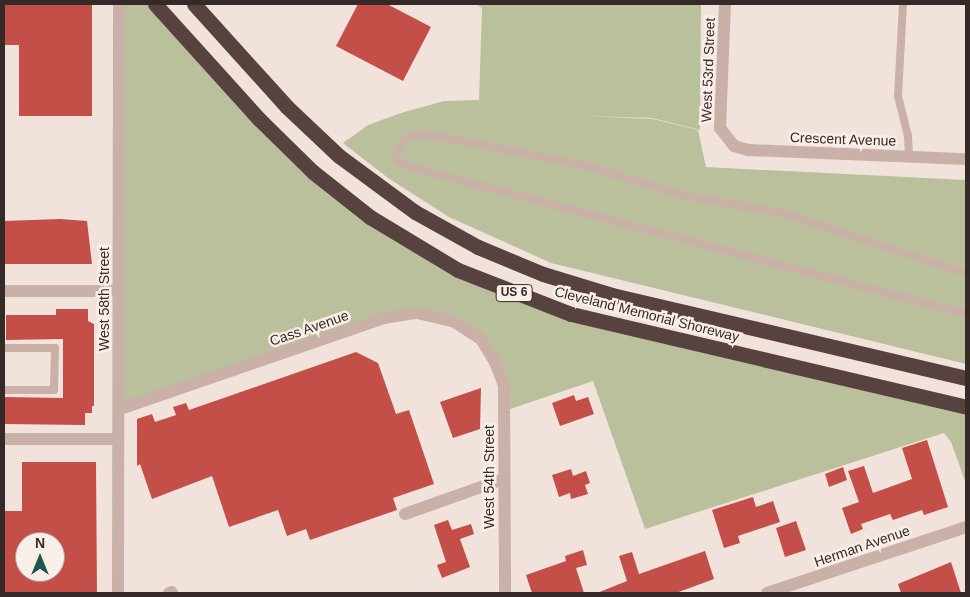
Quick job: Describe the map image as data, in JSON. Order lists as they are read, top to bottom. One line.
{"streets":{"highway":["US 6","Cleveland Memorial Shoreway"],"street":["West 53rd Street","Crescent Avenue","West 58th Street","Cass Avenue","West 54th Street","Herman Avenue"]},"crossings":[["West 53rd Street","Crescent Avenue"],["West 58th Street","Cass Avenue"],["Cass Avenue","West 54th Street"]],"north":"top"}
